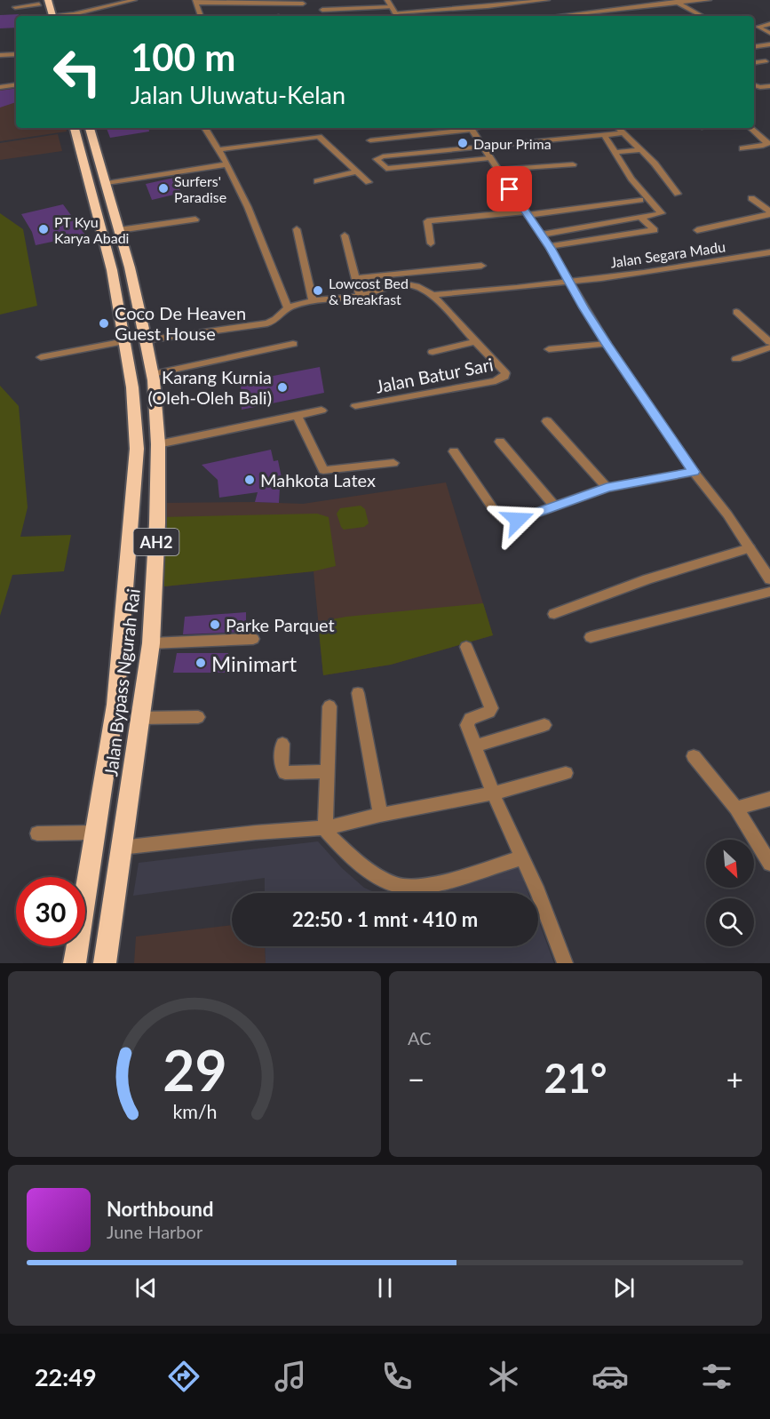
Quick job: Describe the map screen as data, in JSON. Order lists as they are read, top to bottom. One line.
{"streets":{"highway":["AH2","Jalan Bypass Ngurah Rai"],"street":["Jalan Segara Madu","Jalan Batur Sari"]},"crossings":[["Jalan Segara Madu","Jalan Batur Sari"],["Jalan Batur Sari","Jalan Bypass Ngurah Rai"]],"places":["Dapur Prima","Surfers' Paradise","PT Kyu Karya Abadi","Lowcost Bed & Breakfast","Coco De Heaven Guest House","Karang Kurnia (Oleh-Oleh Bali)","Mahkota Latex","Parke Parquet","Minimart"],"north":"bottom right","page":{"turn":["100 m","Jalan Uluwatu-Kelan"],"limit":"30","trip":"22:50 · 1 mnt · 410 m","tile":"AC","heat":["−","21°","+"],"song":["Northbound","June Harbor"],"tabs":"22:49","gauge":["29","km/h"]}}
